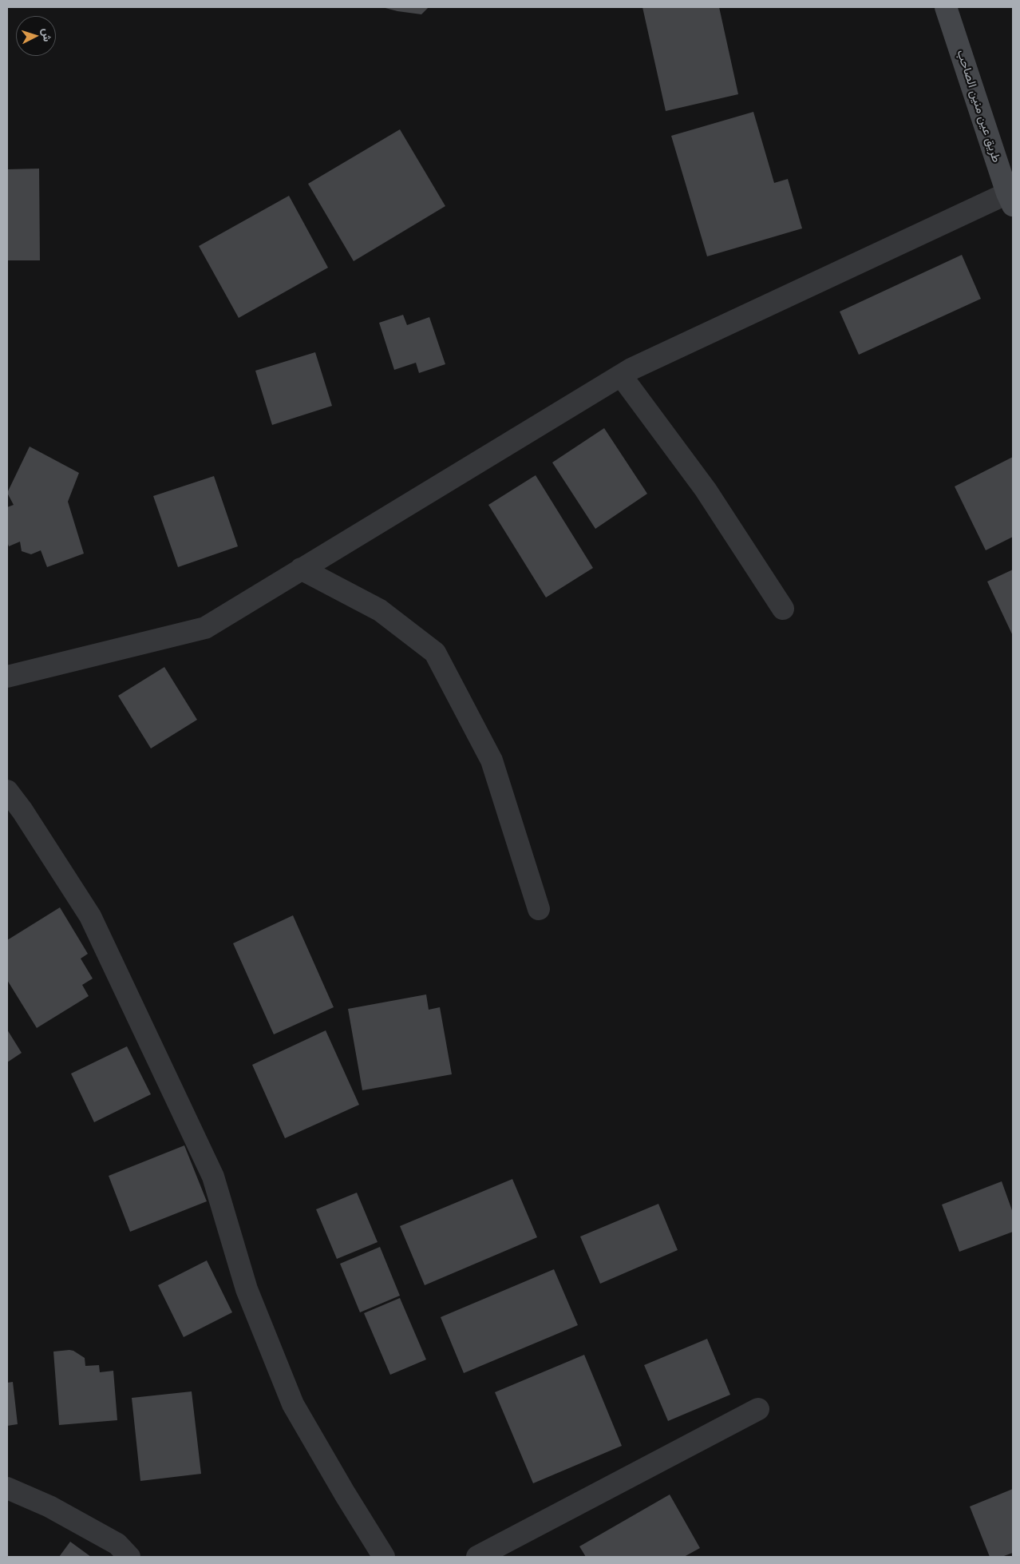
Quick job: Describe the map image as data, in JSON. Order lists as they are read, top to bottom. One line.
{"streets":{"main road":["طريق عين منين الصاحب"]},"north":"right"}
